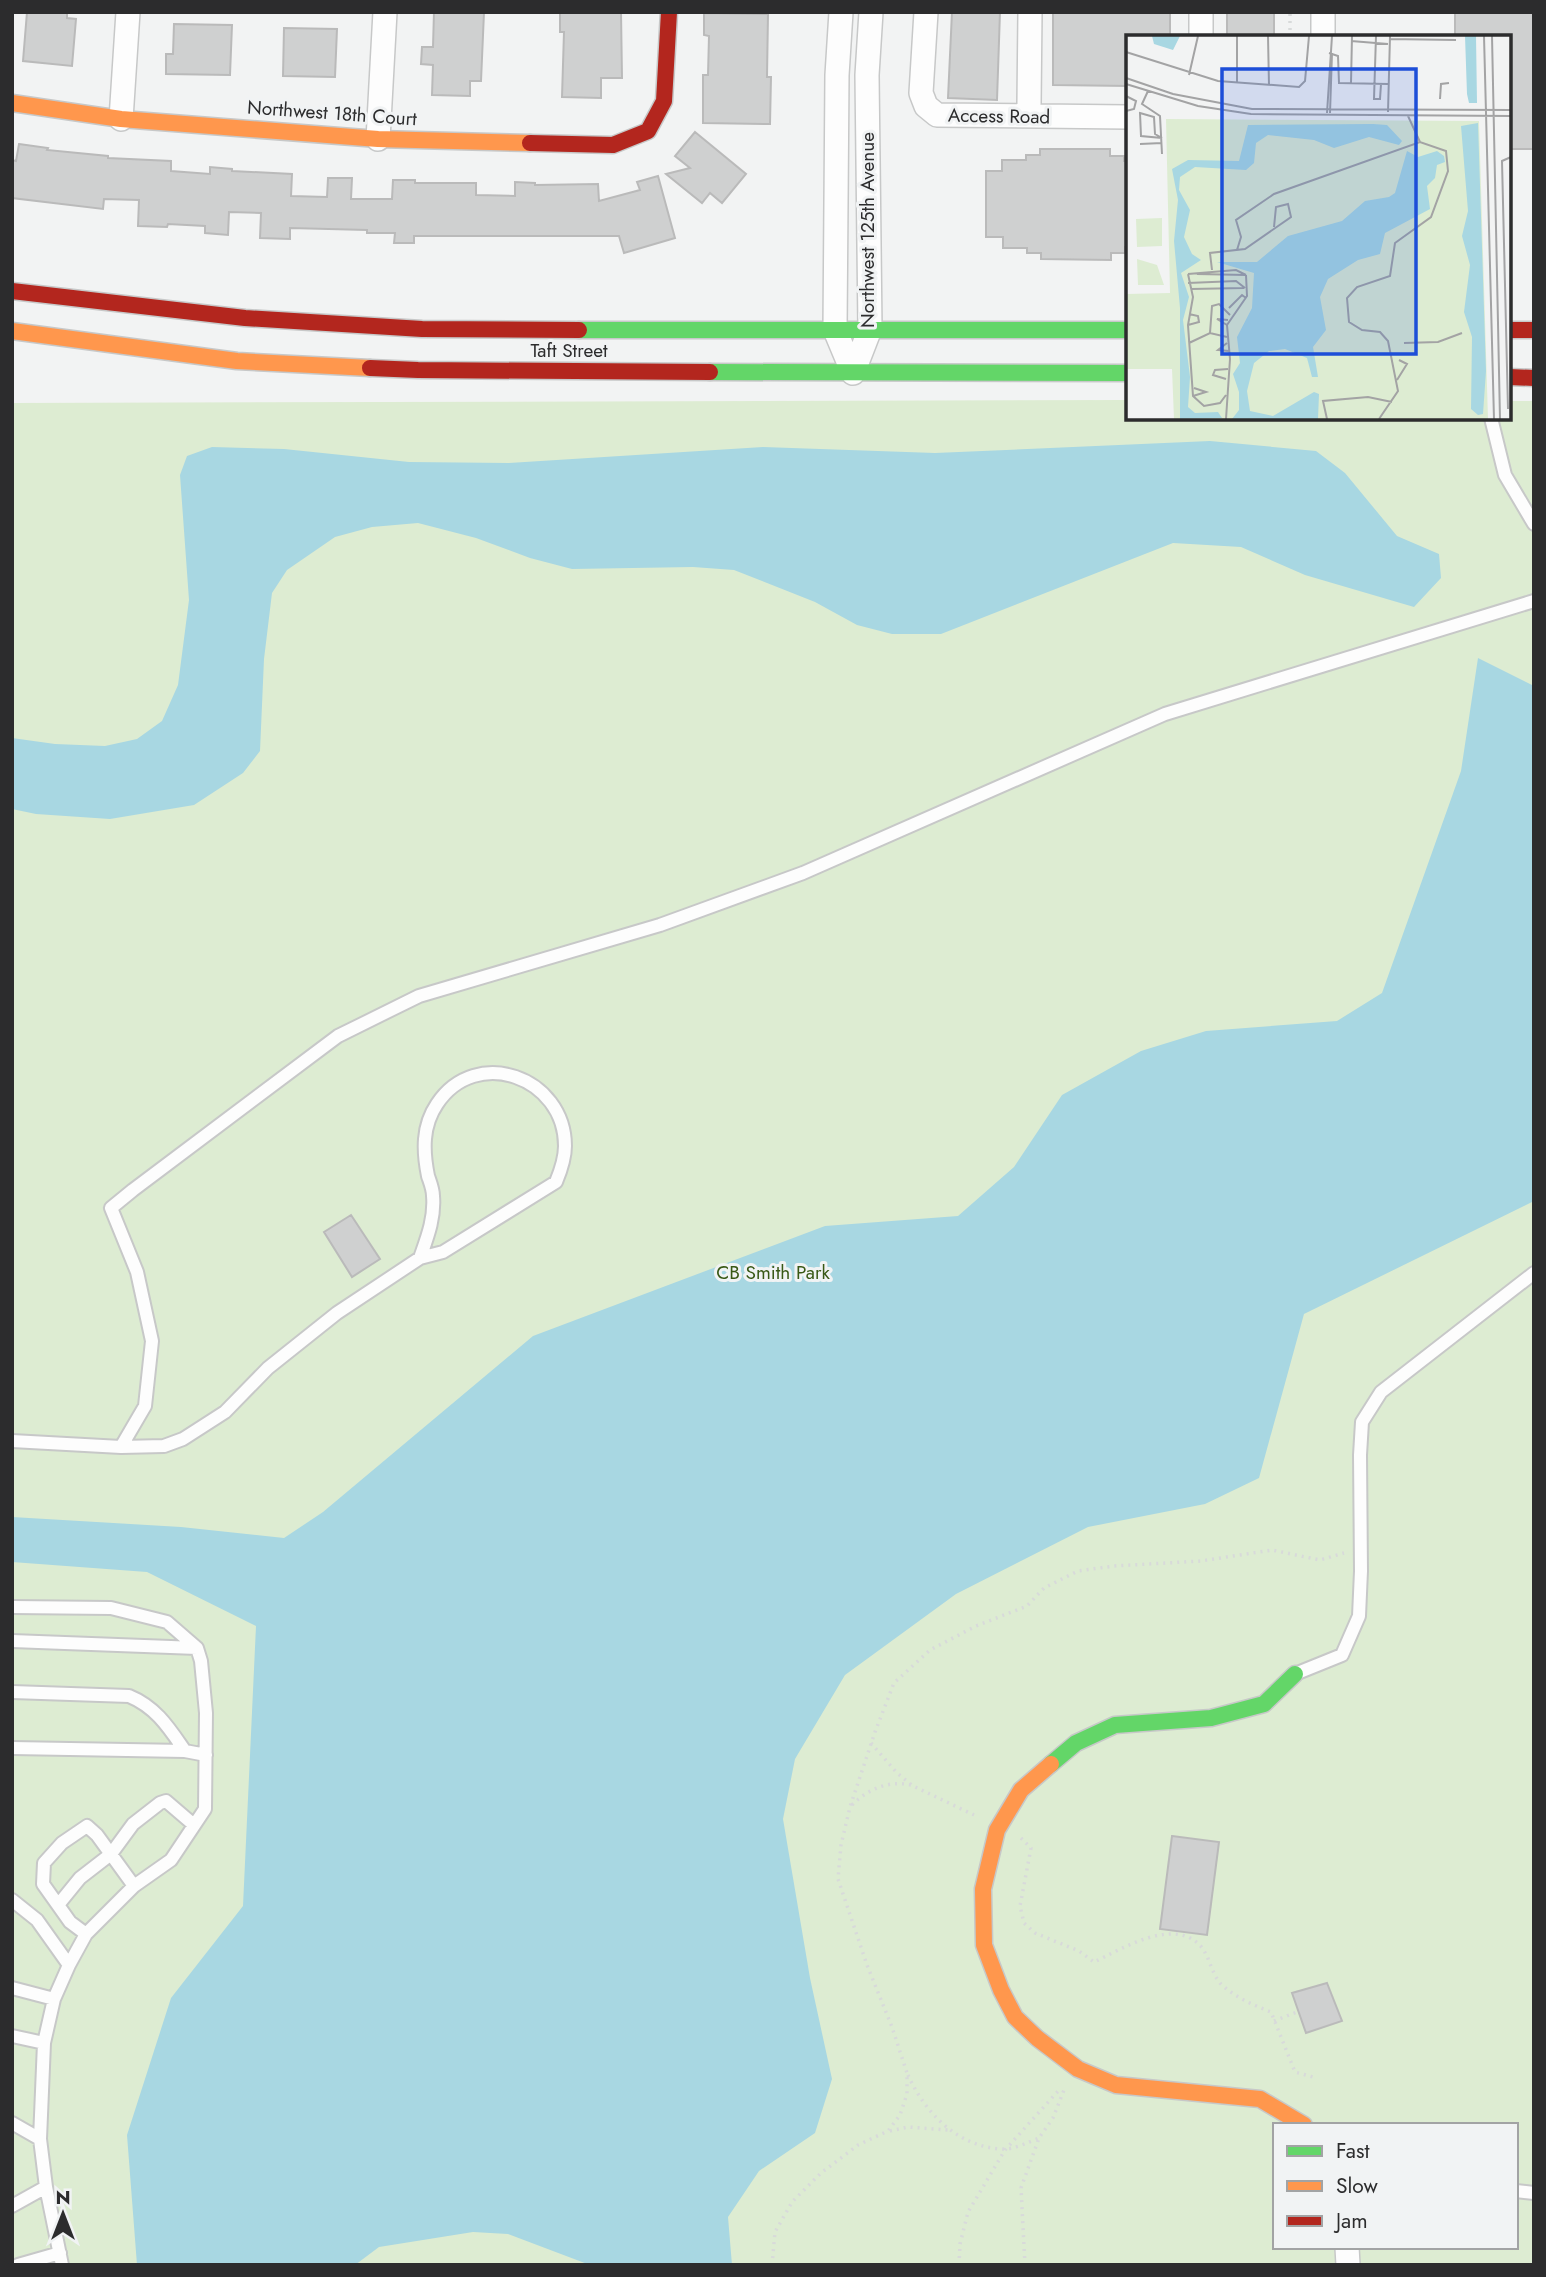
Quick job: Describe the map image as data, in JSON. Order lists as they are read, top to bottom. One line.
{"streets":{"street":["Northwest 18th Court","Access Road","Northwest 125th Avenue","Taft Street"]},"crossings":[["Northwest 125th Avenue","Taft Street"]],"parks":["CB Smith Park"],"legend":["Fast","Slow","Jam"],"north":"top"}
